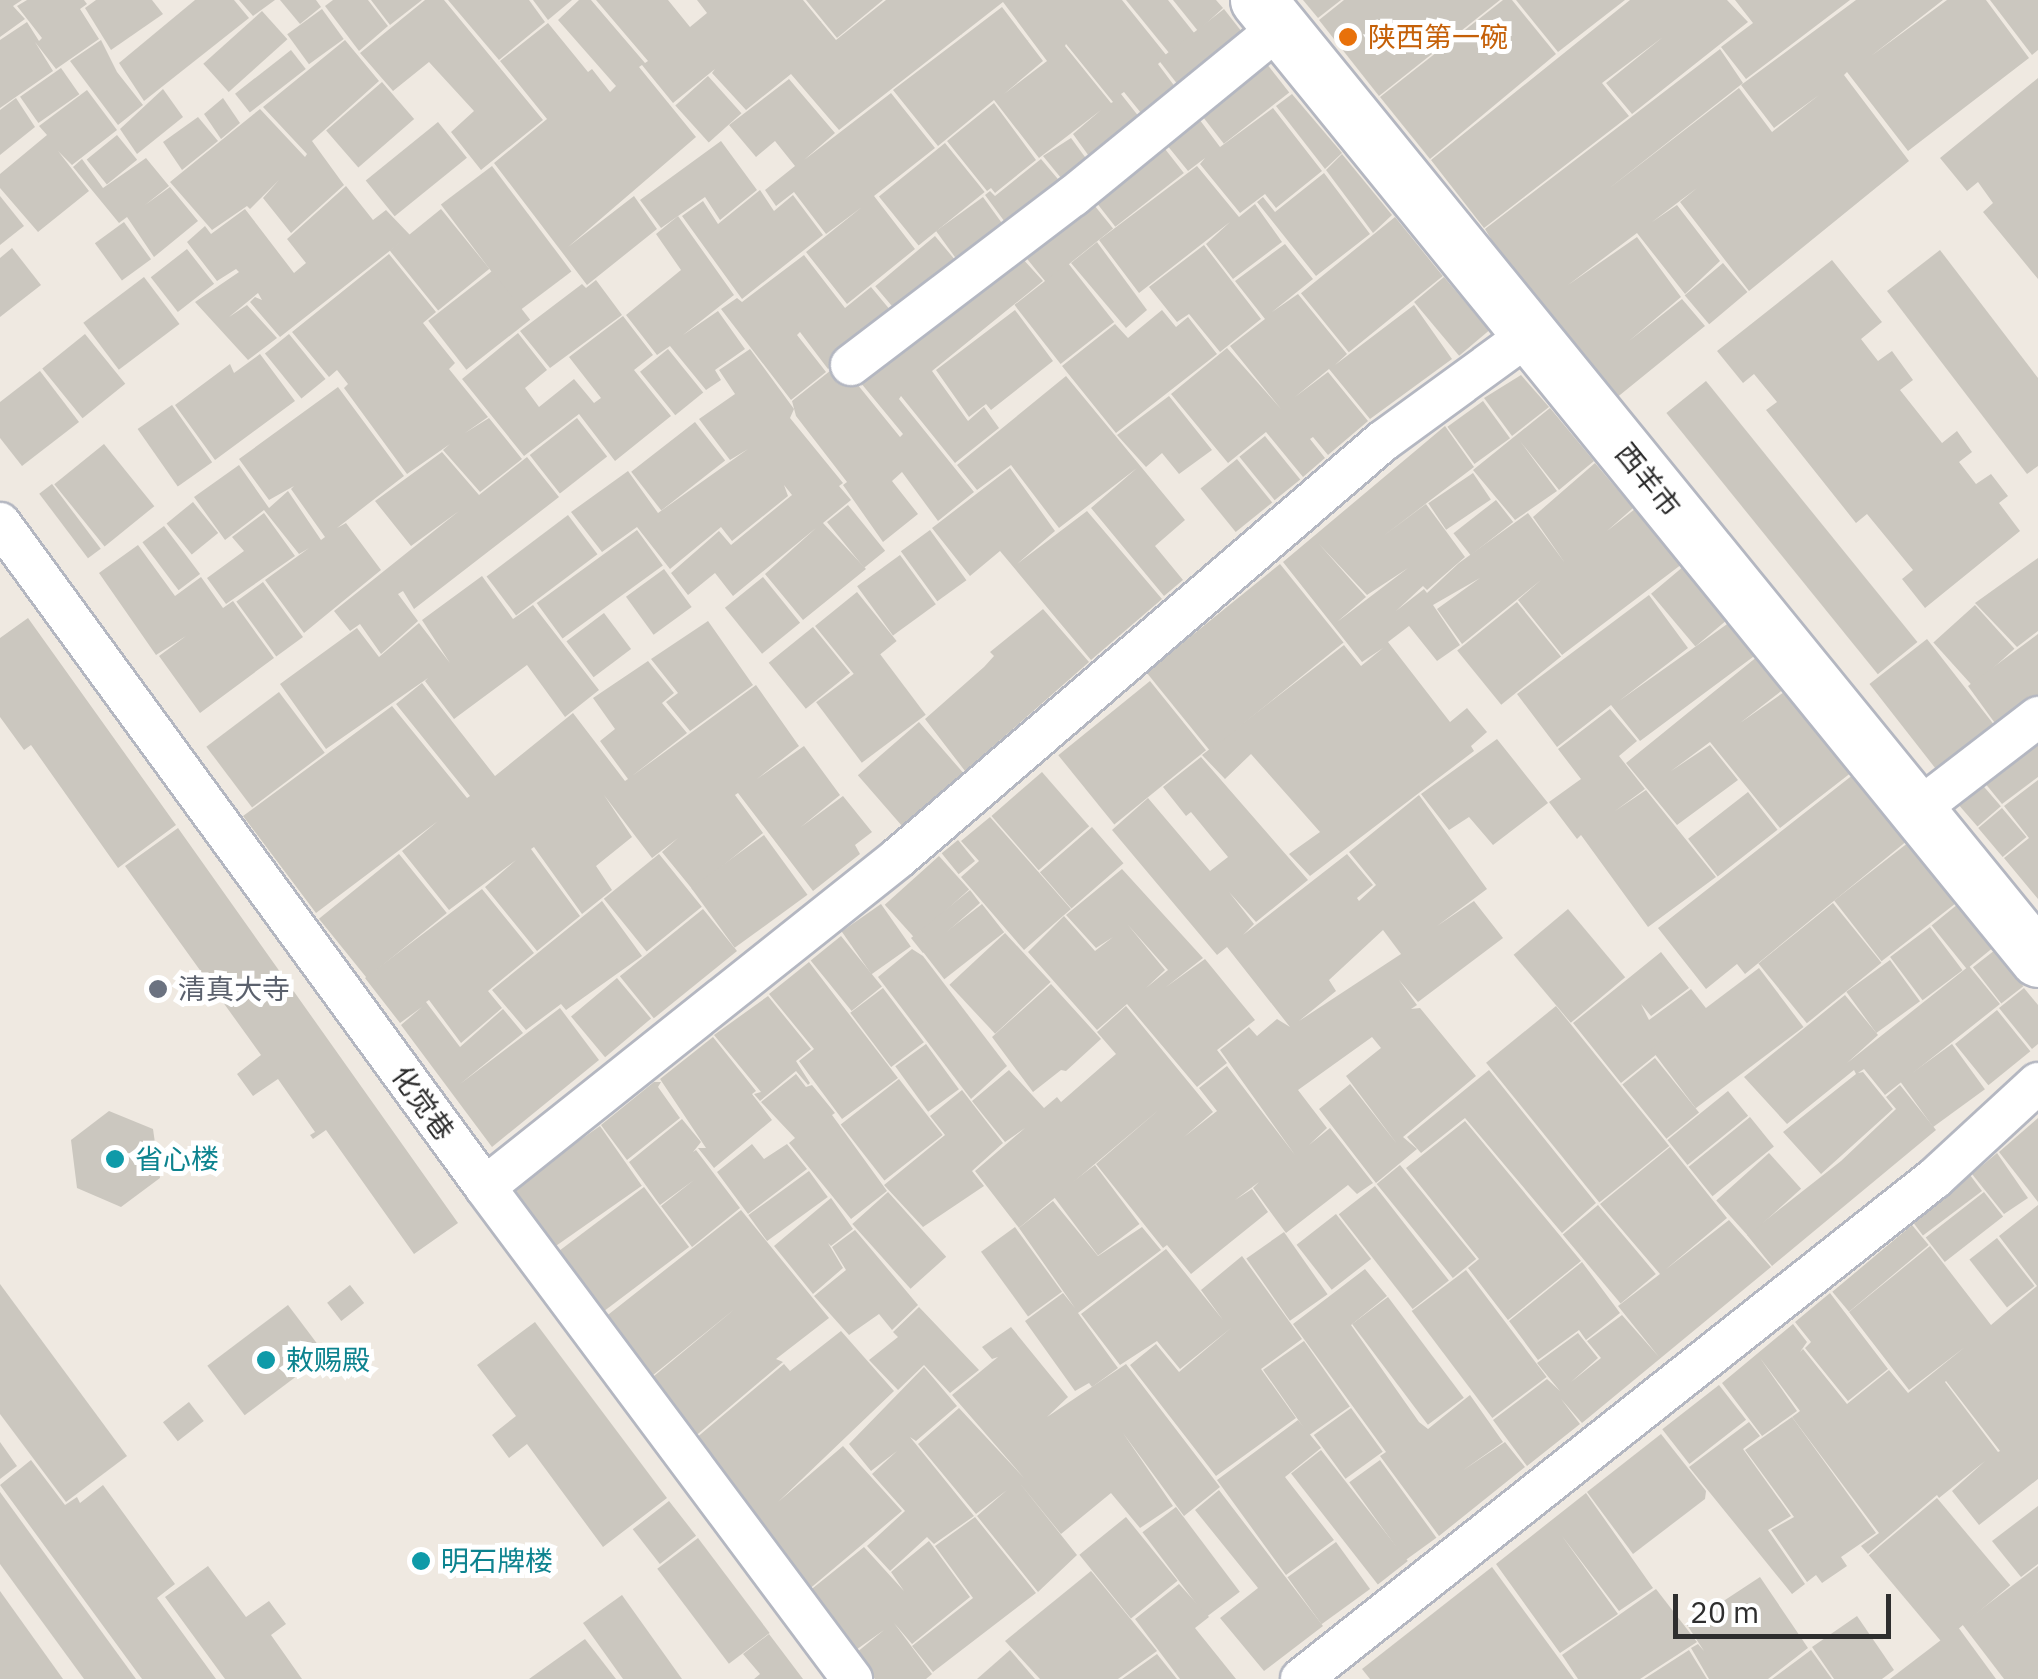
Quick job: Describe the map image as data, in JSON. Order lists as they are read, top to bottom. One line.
{"streets":{"street":["西羊市"],"lane":["化觉巷"]},"places":["陕西第一碗","清真大寺","省心楼","敕赐殿","明石牌楼"],"scale_bar":"20 m"}
